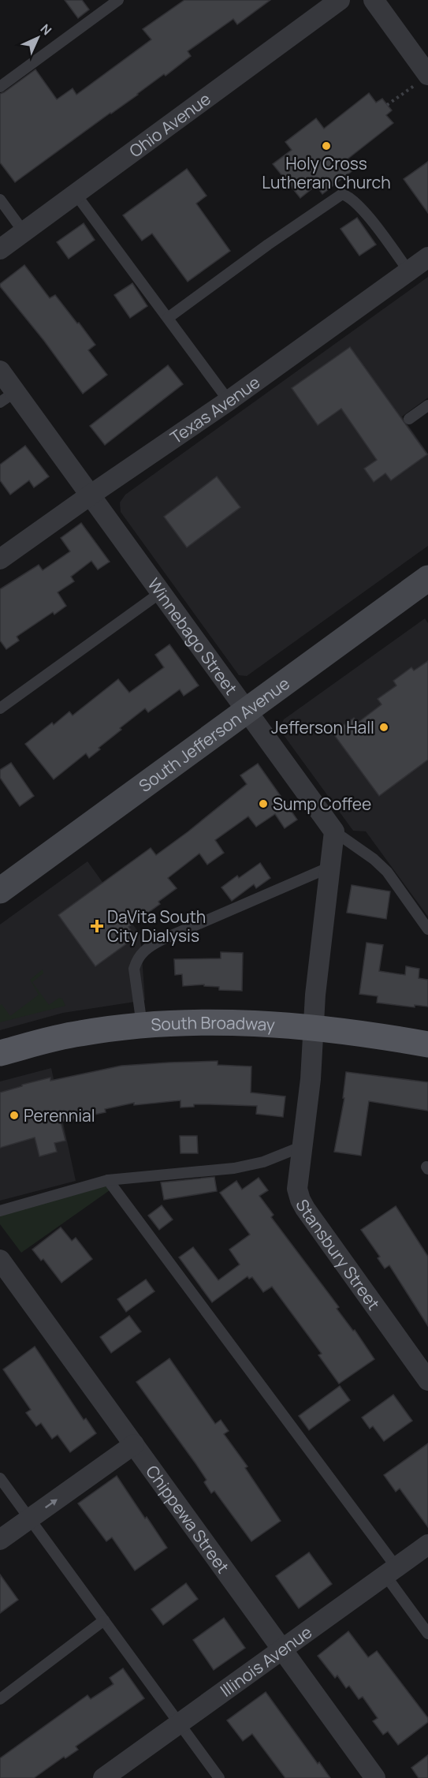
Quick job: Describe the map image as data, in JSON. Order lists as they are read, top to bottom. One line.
{"streets":{"main road":["South Jefferson Avenue","South Broadway"],"street":["Ohio Avenue","Texas Avenue","Winnebago Street","Stansbury Street","Chippewa Street","Illinois Avenue"]},"crossings":[["Texas Avenue","Winnebago Street"],["Winnebago Street","South Jefferson Avenue"],["South Broadway","Stansbury Street"],["Chippewa Street","Illinois Avenue"]],"places":{"other":["Holy Cross Lutheran Church","Jefferson Hall","Sump Coffee","Perennial"],"health":["DaVita South City Dialysis"]},"north":"top right"}
